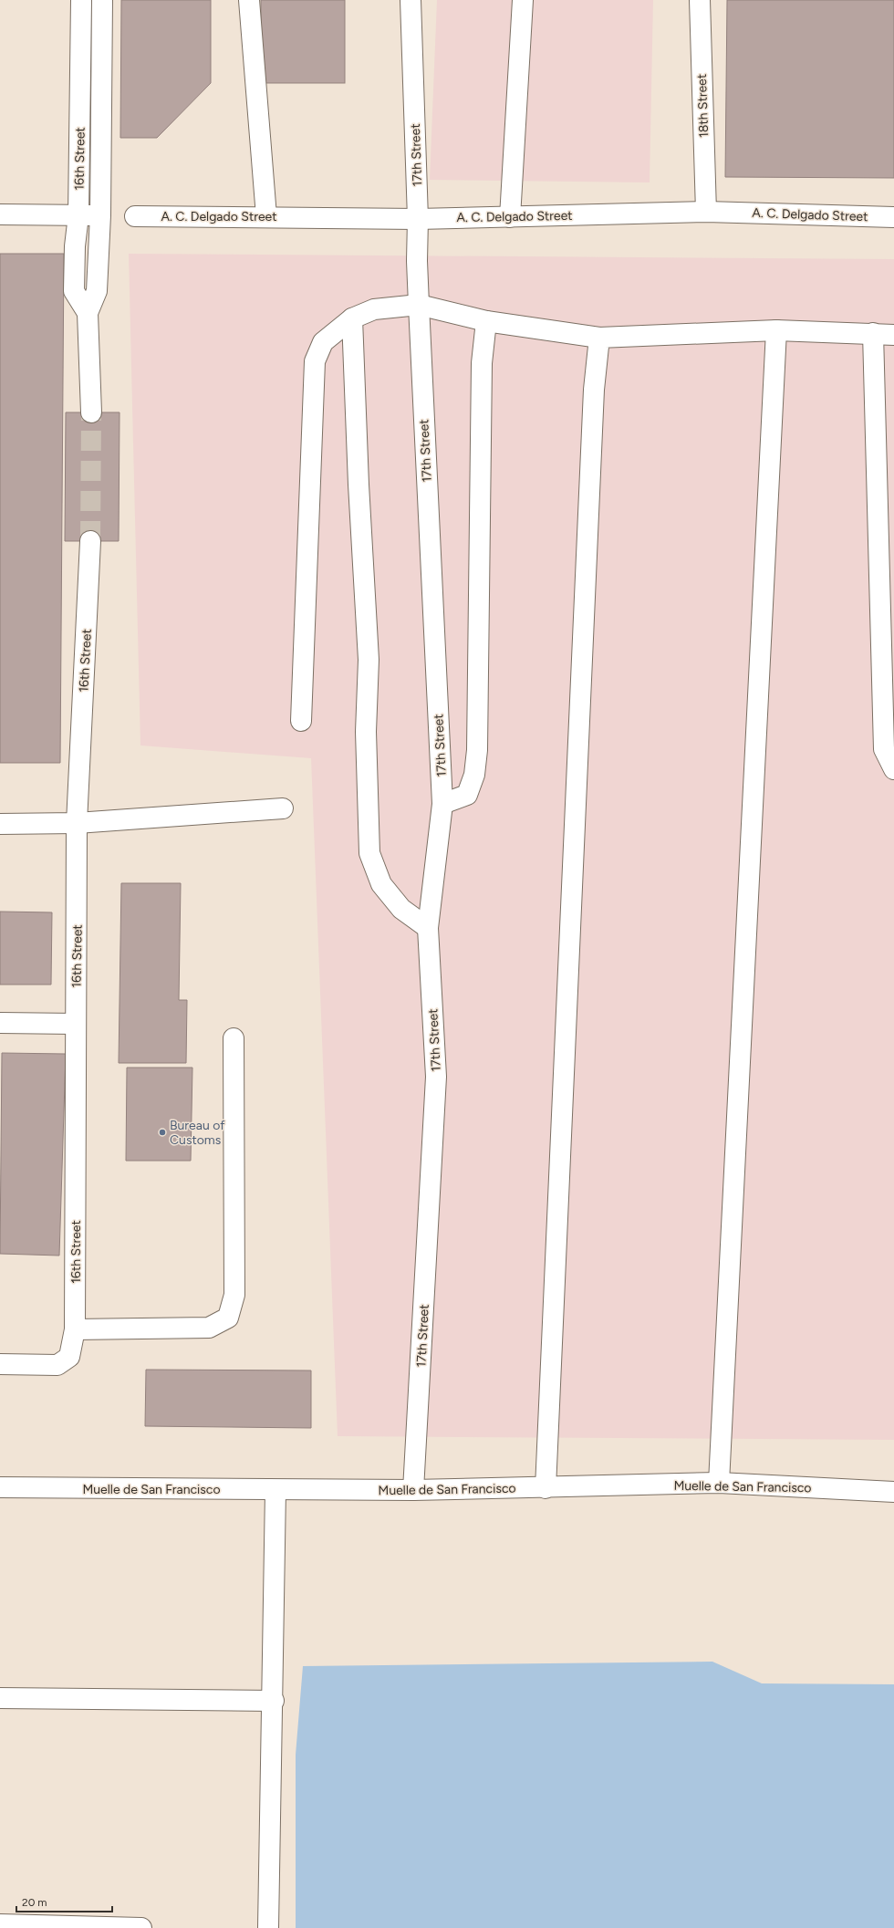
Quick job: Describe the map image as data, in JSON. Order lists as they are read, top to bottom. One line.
{"streets":{"street":["18th Street","17th Street","16th Street","A. C. Delgado Street","Muelle de San Francisco"]},"crossings":[["18th Street","A. C. Delgado Street"],["17th Street","A. C. Delgado Street"],["17th Street","Muelle de San Francisco"]],"places":["Bureau of Customs"],"scale_bar":"20 m"}
